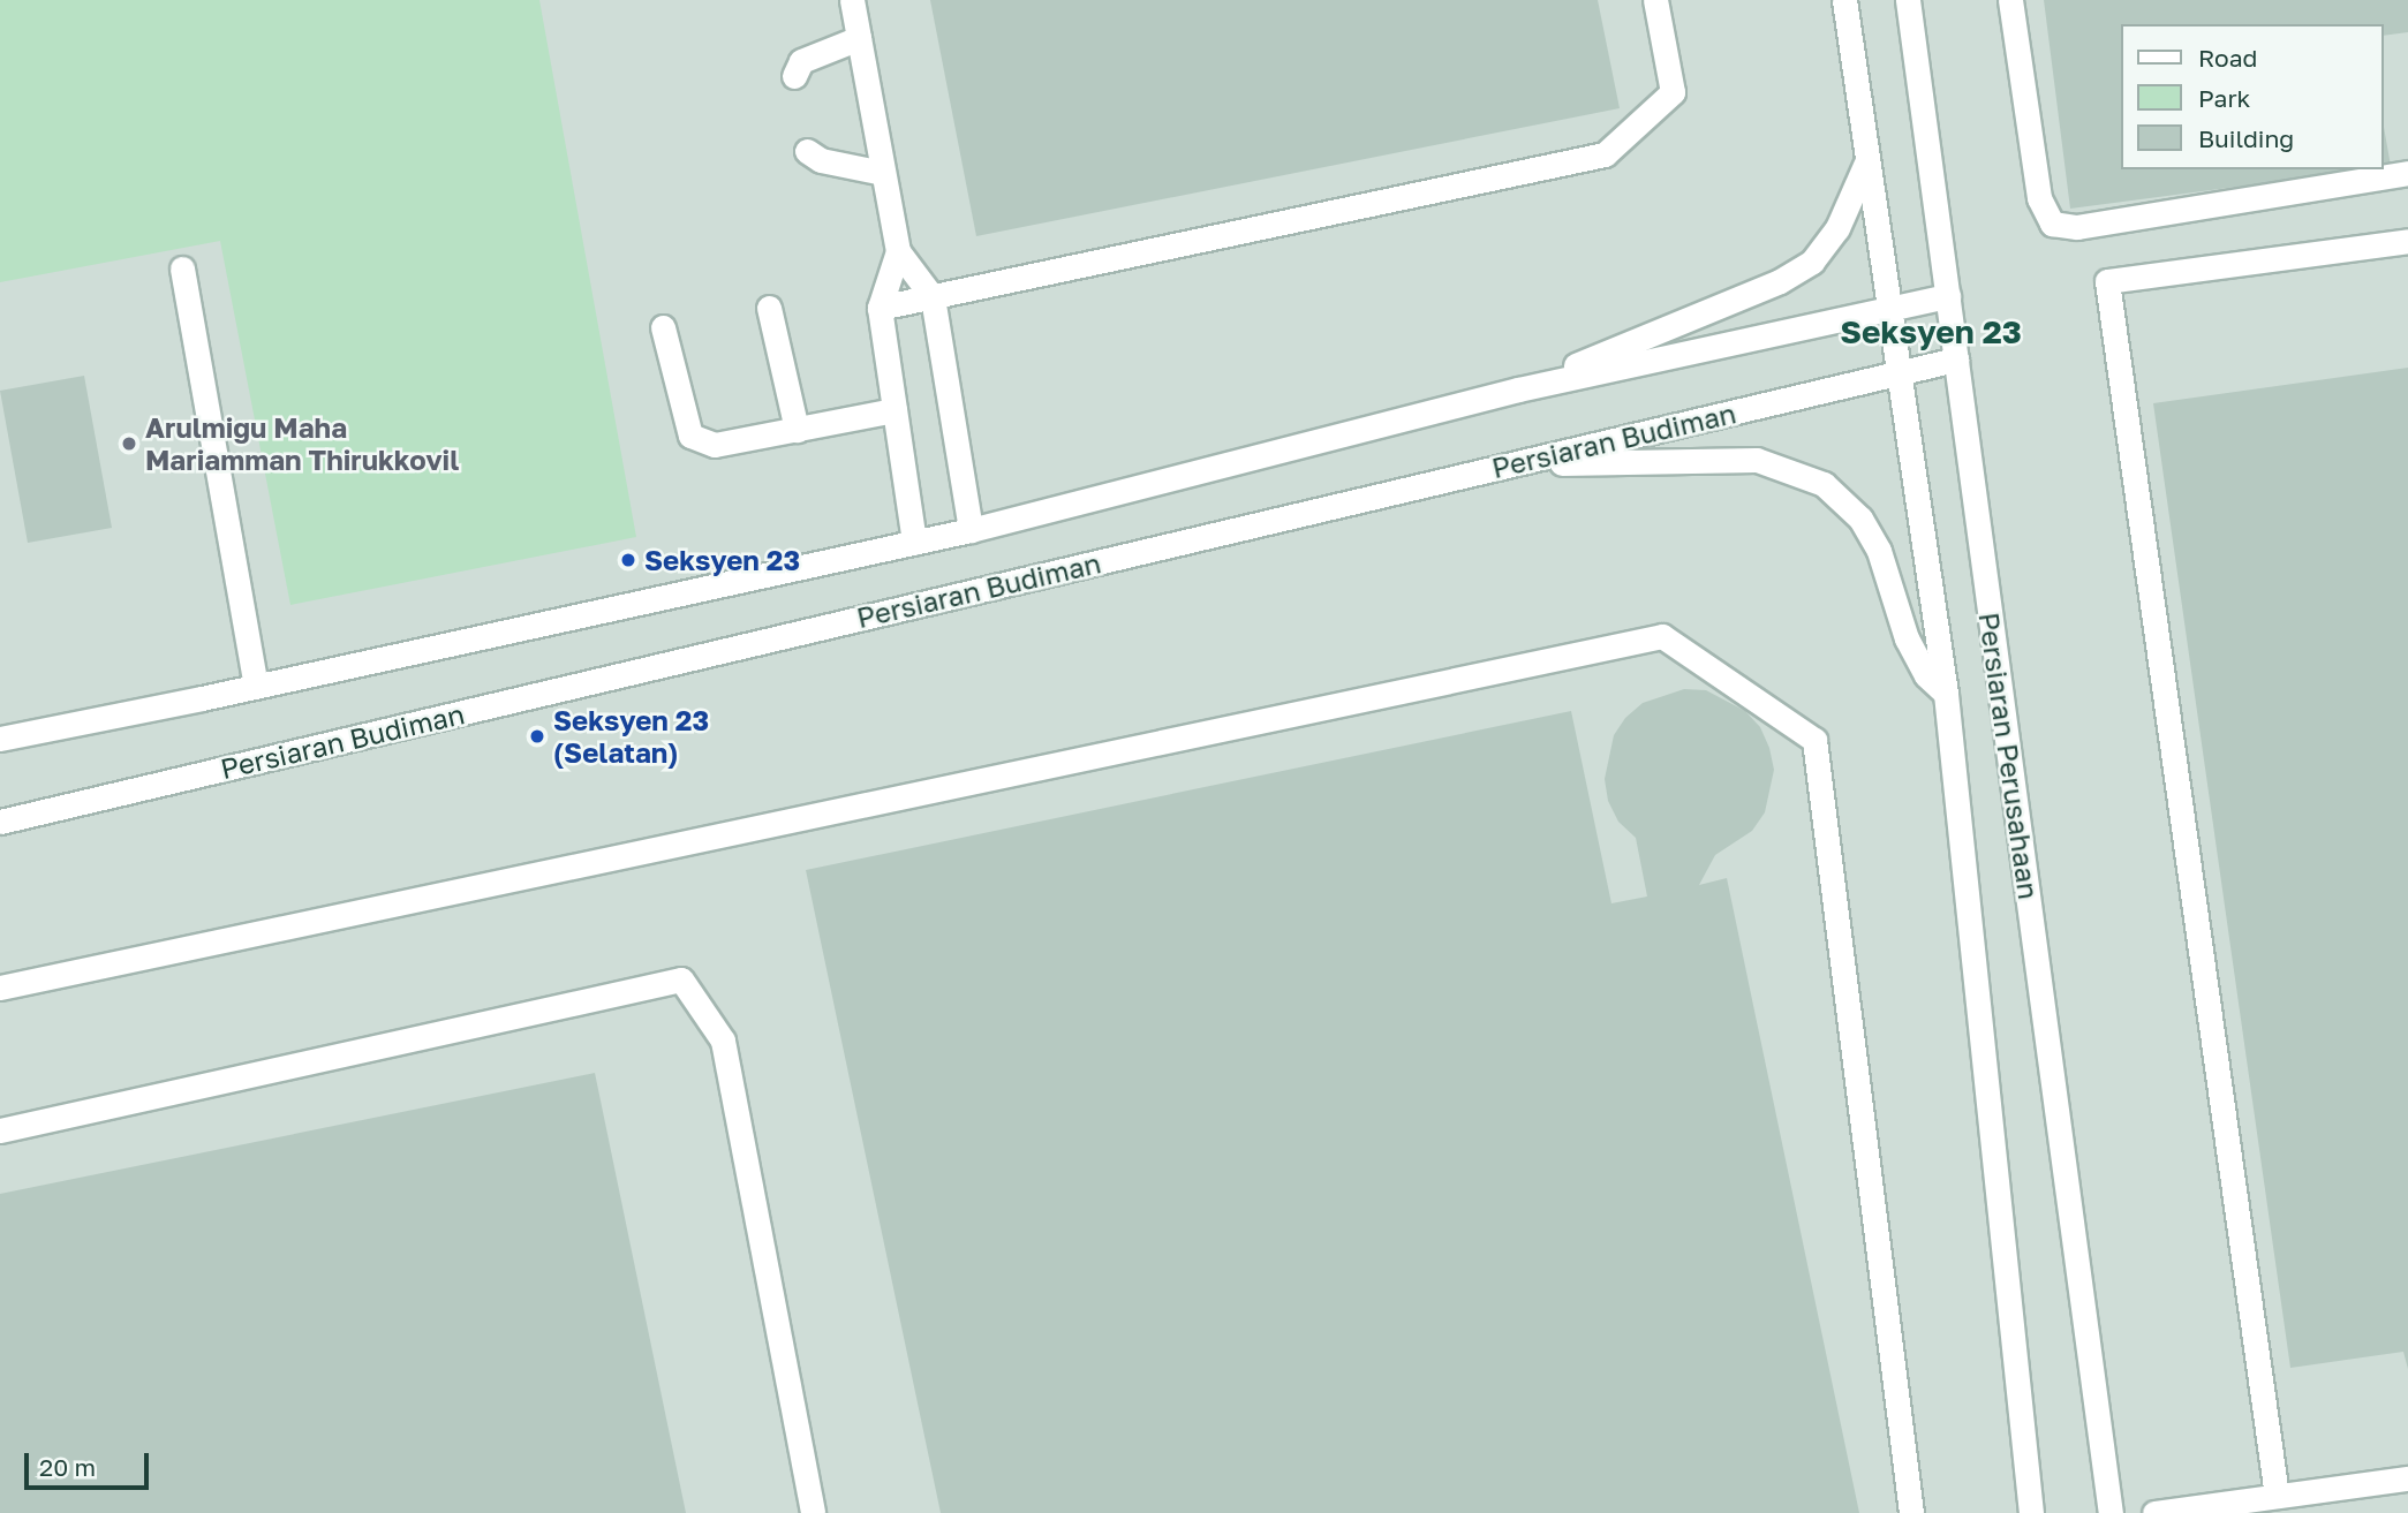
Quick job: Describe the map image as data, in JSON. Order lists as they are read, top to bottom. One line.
{"streets":{"main road":["Persiaran Budiman","Persiaran Perusahaan"]},"crossings":[["Persiaran Budiman","Persiaran Perusahaan"]],"districts":["Seksyen 23"],"places":["Arulmigu Maha Mariamman Thirukkovil","Seksyen 23","Seksyen 23 (Selatan)"],"legend":["Road","Park","Building"],"scale_bar":"20 m"}
